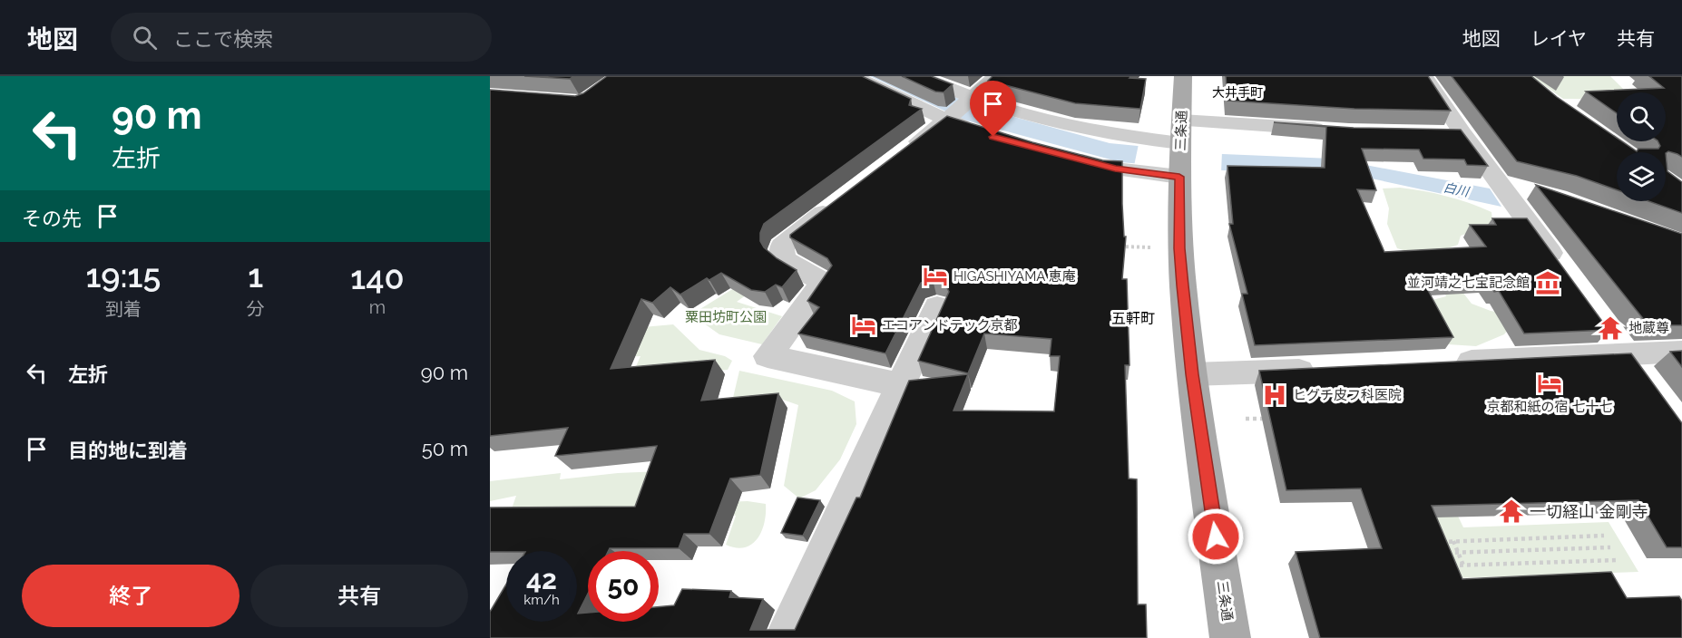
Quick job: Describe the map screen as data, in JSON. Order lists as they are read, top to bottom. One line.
{"streets":{"main road":["三条通"]},"districts":["大井手町","五軒町"],"water":["白川"],"parks":["粟田坊町公園"],"places":{"hotel":["HIGASHIYAMA 恵庵","エコアンドテック京都","京都和紙の宿 七十七"],"museum":["並河靖之七宝記念館"],"temple":["地蔵尊","一切経山 金剛寺"],"hospital":["ヒグチ皮フ科医院"]},"page":{"header":"地図","search":"ここで検索","nav":["地図","レイヤ","共有"],"turn":["90 m","左折"],"then":"その先","eta":["19:15","到着","1","分","140","m"],"list":[{"name":"左折","value":"90 m"},{"name":"目的地に到着","value":"50 m"}],"speed":"42 km/h","limit":"50","buttons":["終了","共有"]}}
